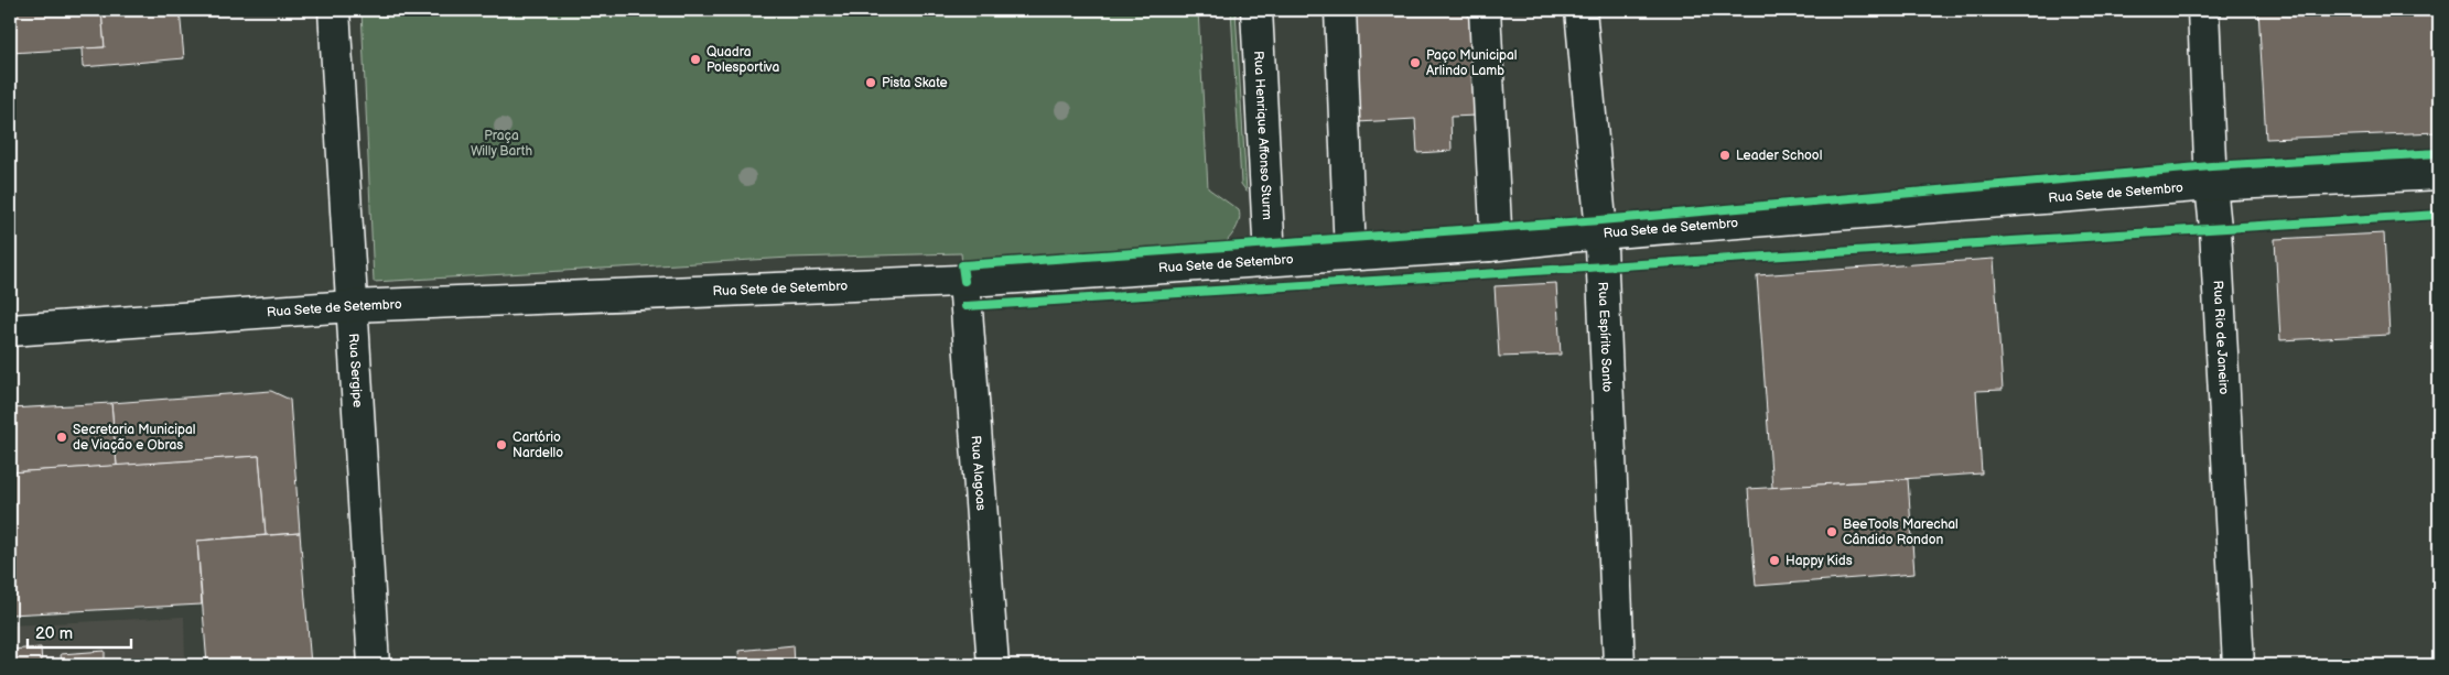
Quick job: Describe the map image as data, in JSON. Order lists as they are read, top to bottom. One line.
{"streets":{"street":["Rua Henrique Affonso Sturm","Rua Sete de Setembro","Rua Espírito Santo","Rua Rio de Janeiro","Rua Sergipe","Rua Alagoas"]},"crossings":[["Rua Henrique Affonso Sturm","Rua Sete de Setembro"],["Rua Sete de Setembro","Rua Espírito Santo"],["Rua Sete de Setembro","Rua Rio de Janeiro"],["Rua Sete de Setembro","Rua Sergipe"],["Rua Sete de Setembro","Rua Alagoas"]],"parks":["Praça Willy Barth"],"places":["Quadra Polesportiva","Paço Municipal Arlindo Lamb","Pista Skate","Leader School","Secretaria Municipal de Viação e Obras","Cartório Nardello","BeeTools Marechal Cândido Rondon","Happy Kids"],"scale_bar":"20 m"}
